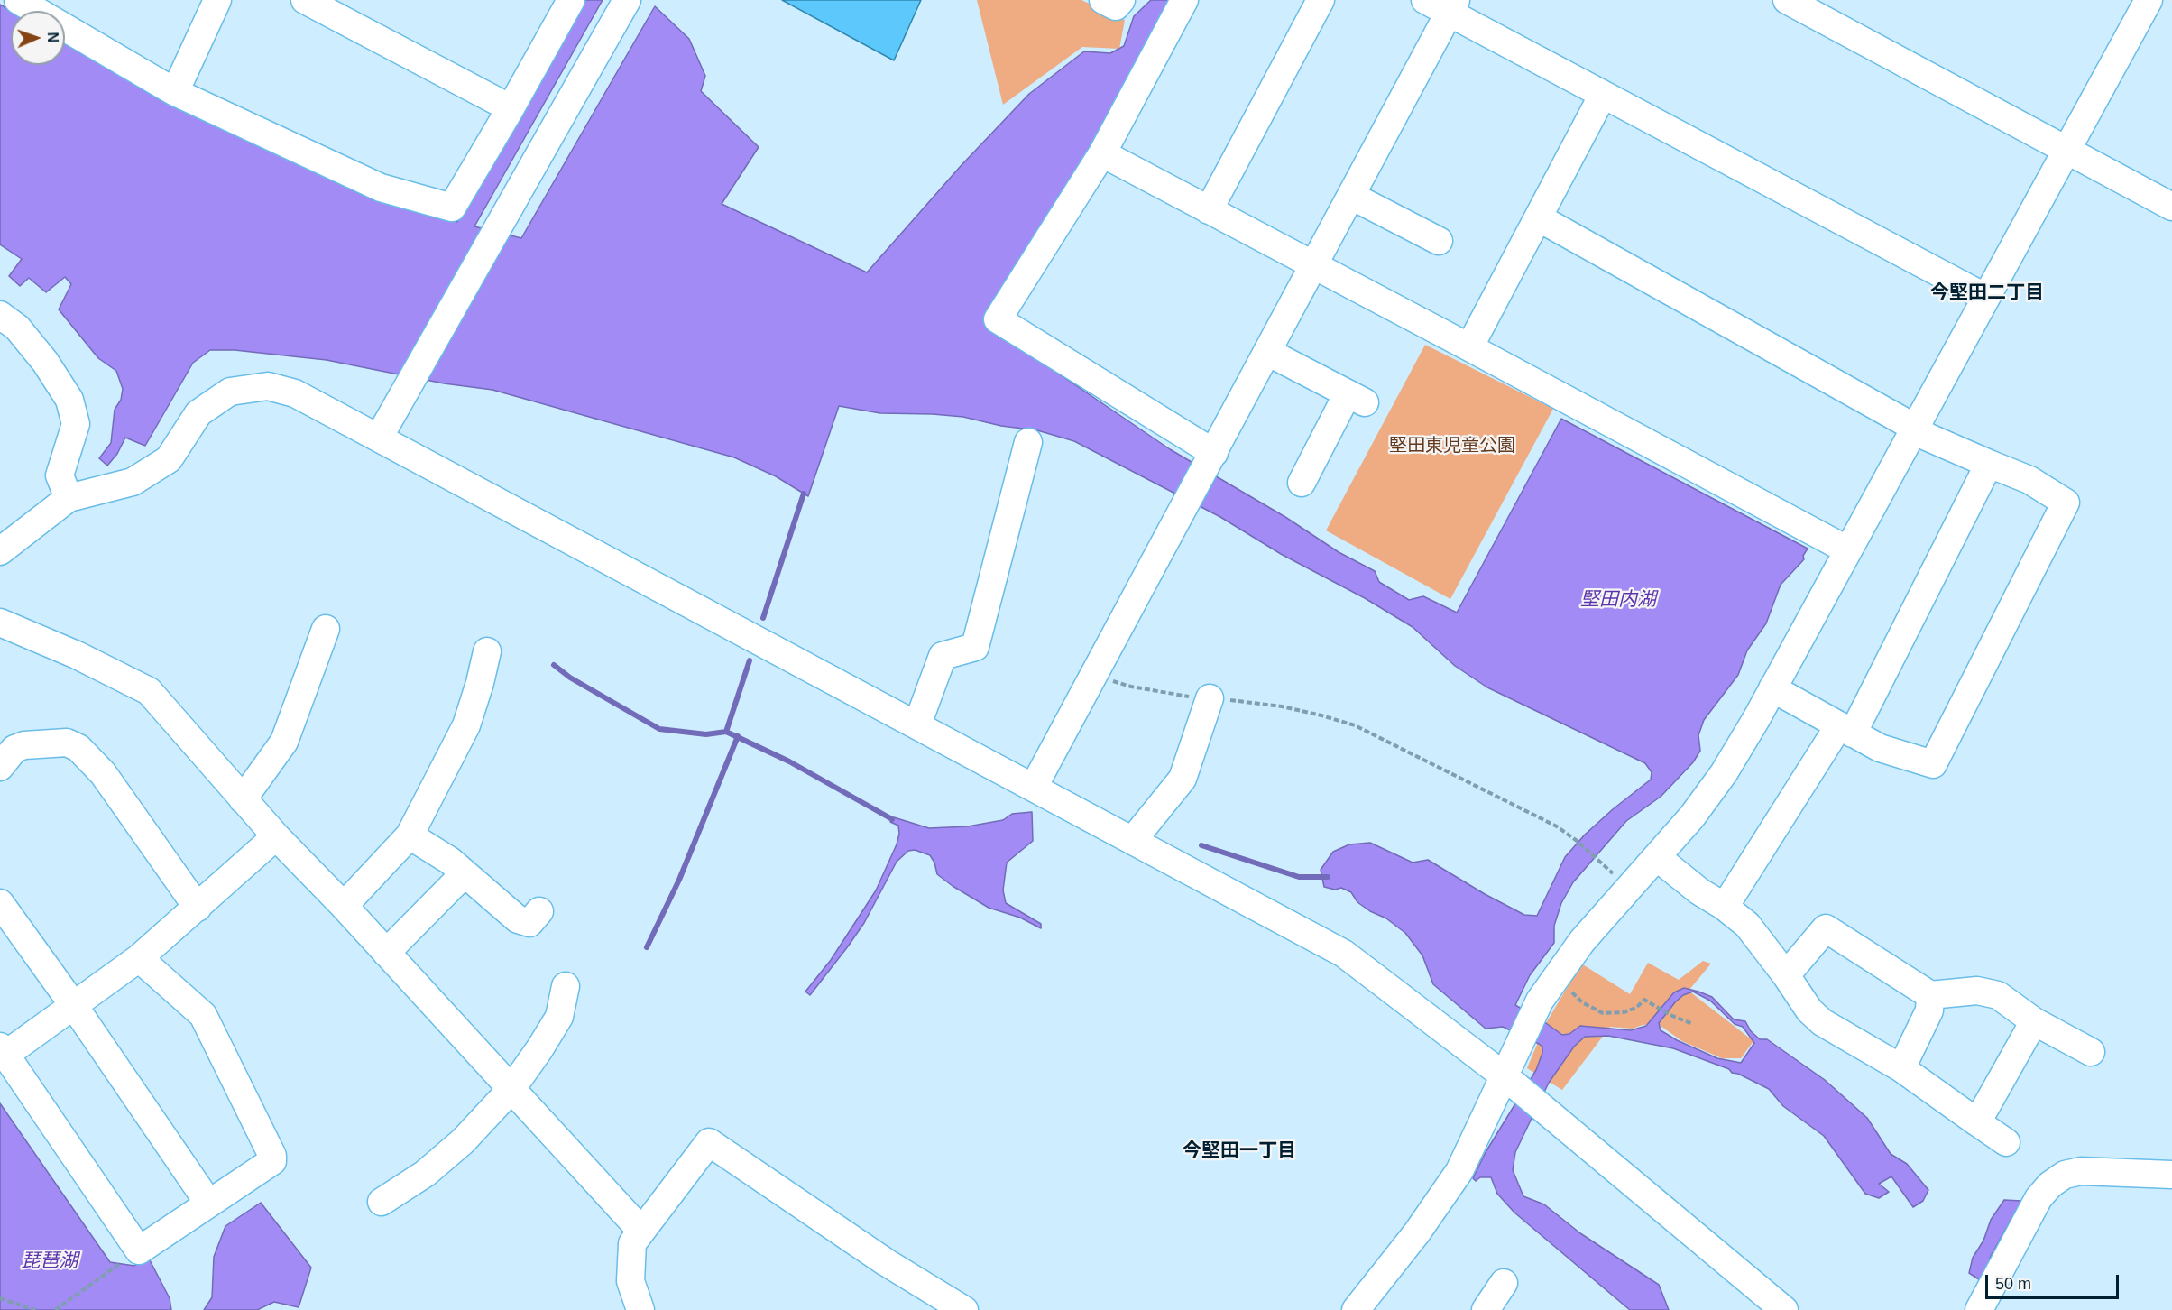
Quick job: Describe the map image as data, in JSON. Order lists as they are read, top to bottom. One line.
{"districts":["今堅田二丁目","今堅田一丁目"],"water":["堅田内湖","琵琶湖"],"parks":["堅田東児童公園"],"scale_bar":"50 m","north":"right"}
